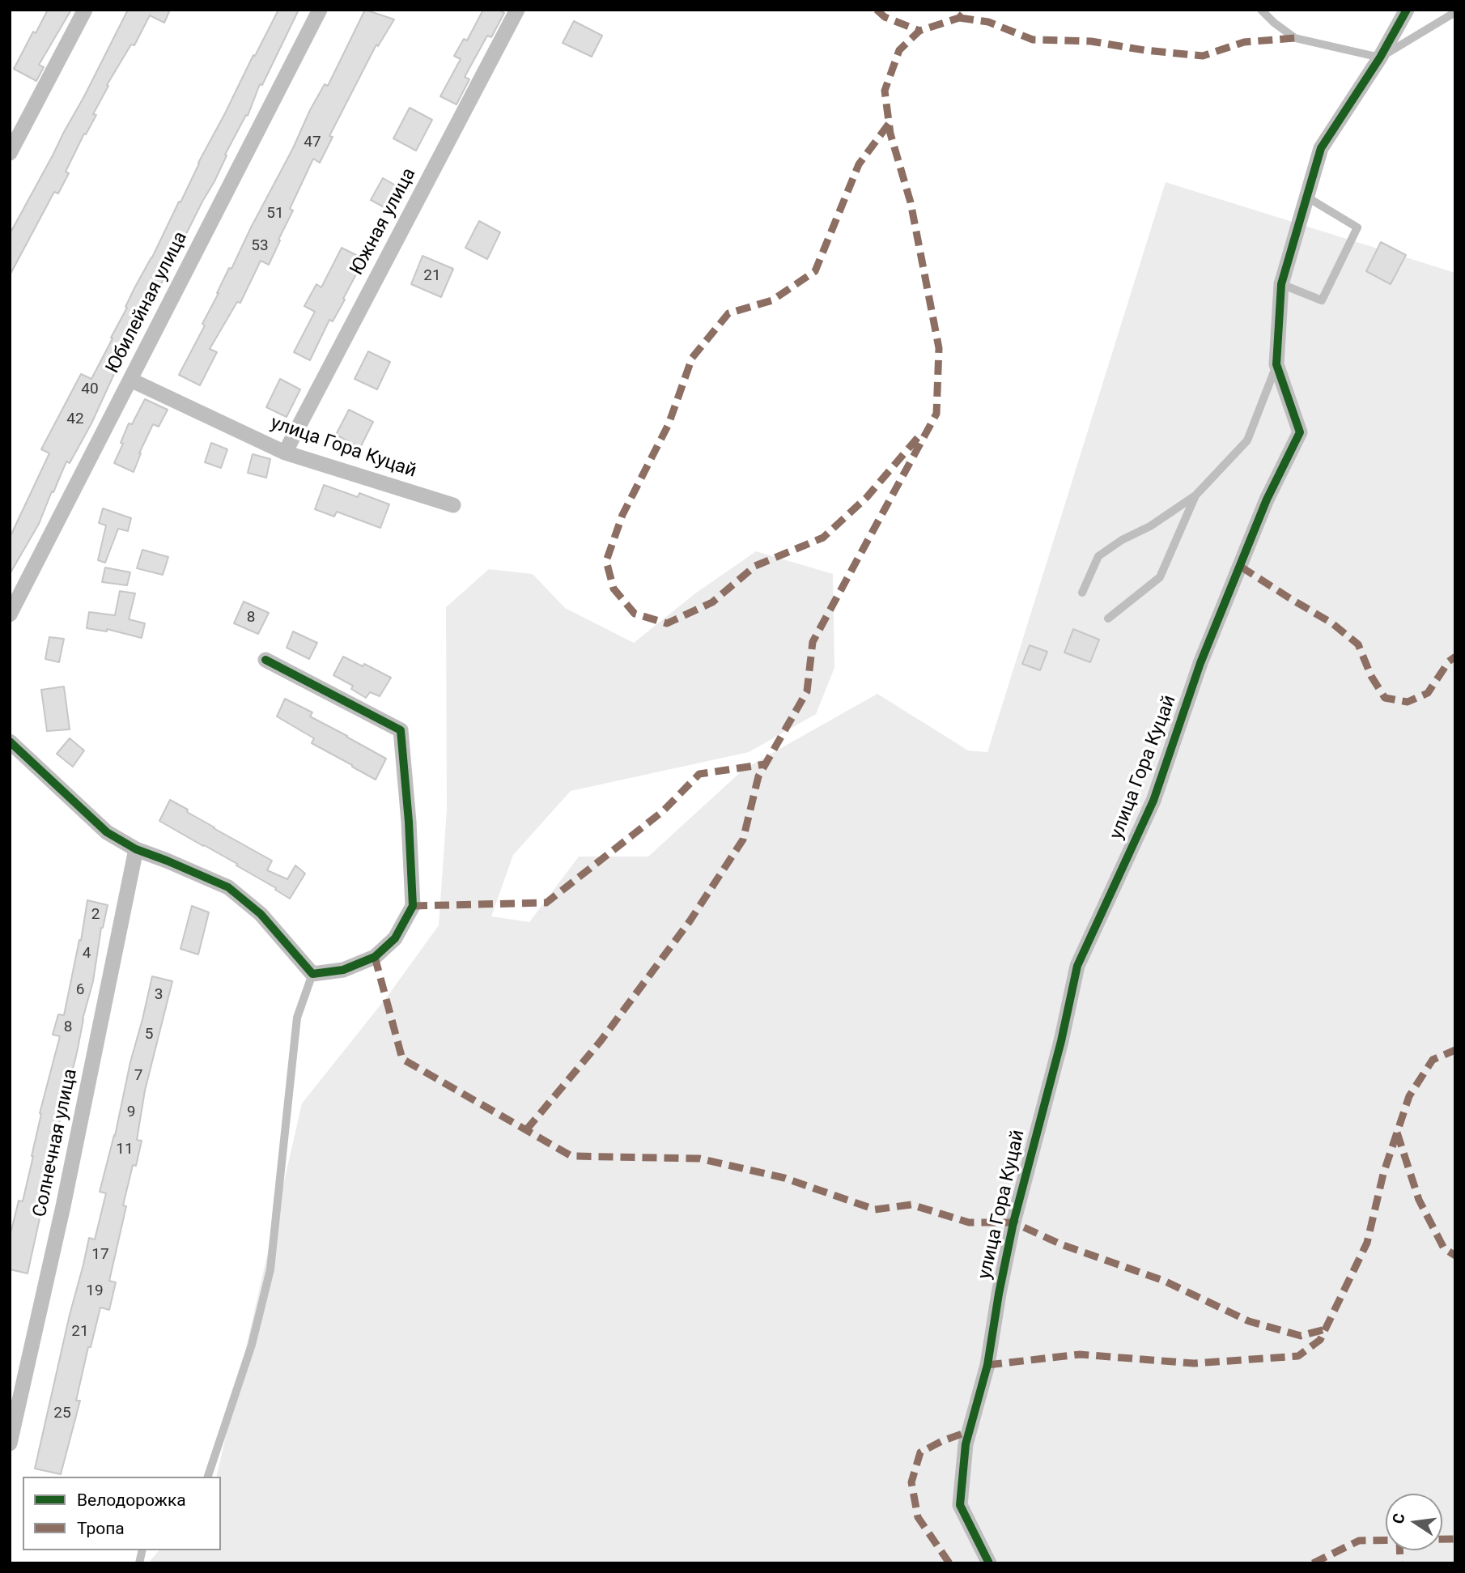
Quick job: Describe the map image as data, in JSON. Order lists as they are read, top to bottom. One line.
{"streets":{"street":["Южная улица","Юбилейная улица","улица Гора Куцай","Солнечная улица"]},"crossings":[["Южная улица","улица Гора Куцай"],["Юбилейная улица","улица Гора Куцай"]],"house_numbers":["47","51","53","21","40","42","8","2","4","6","3","8","5","7","9","11","17","19","21","25"],"legend":["Велодорожка","Тропа"],"north":"left"}
